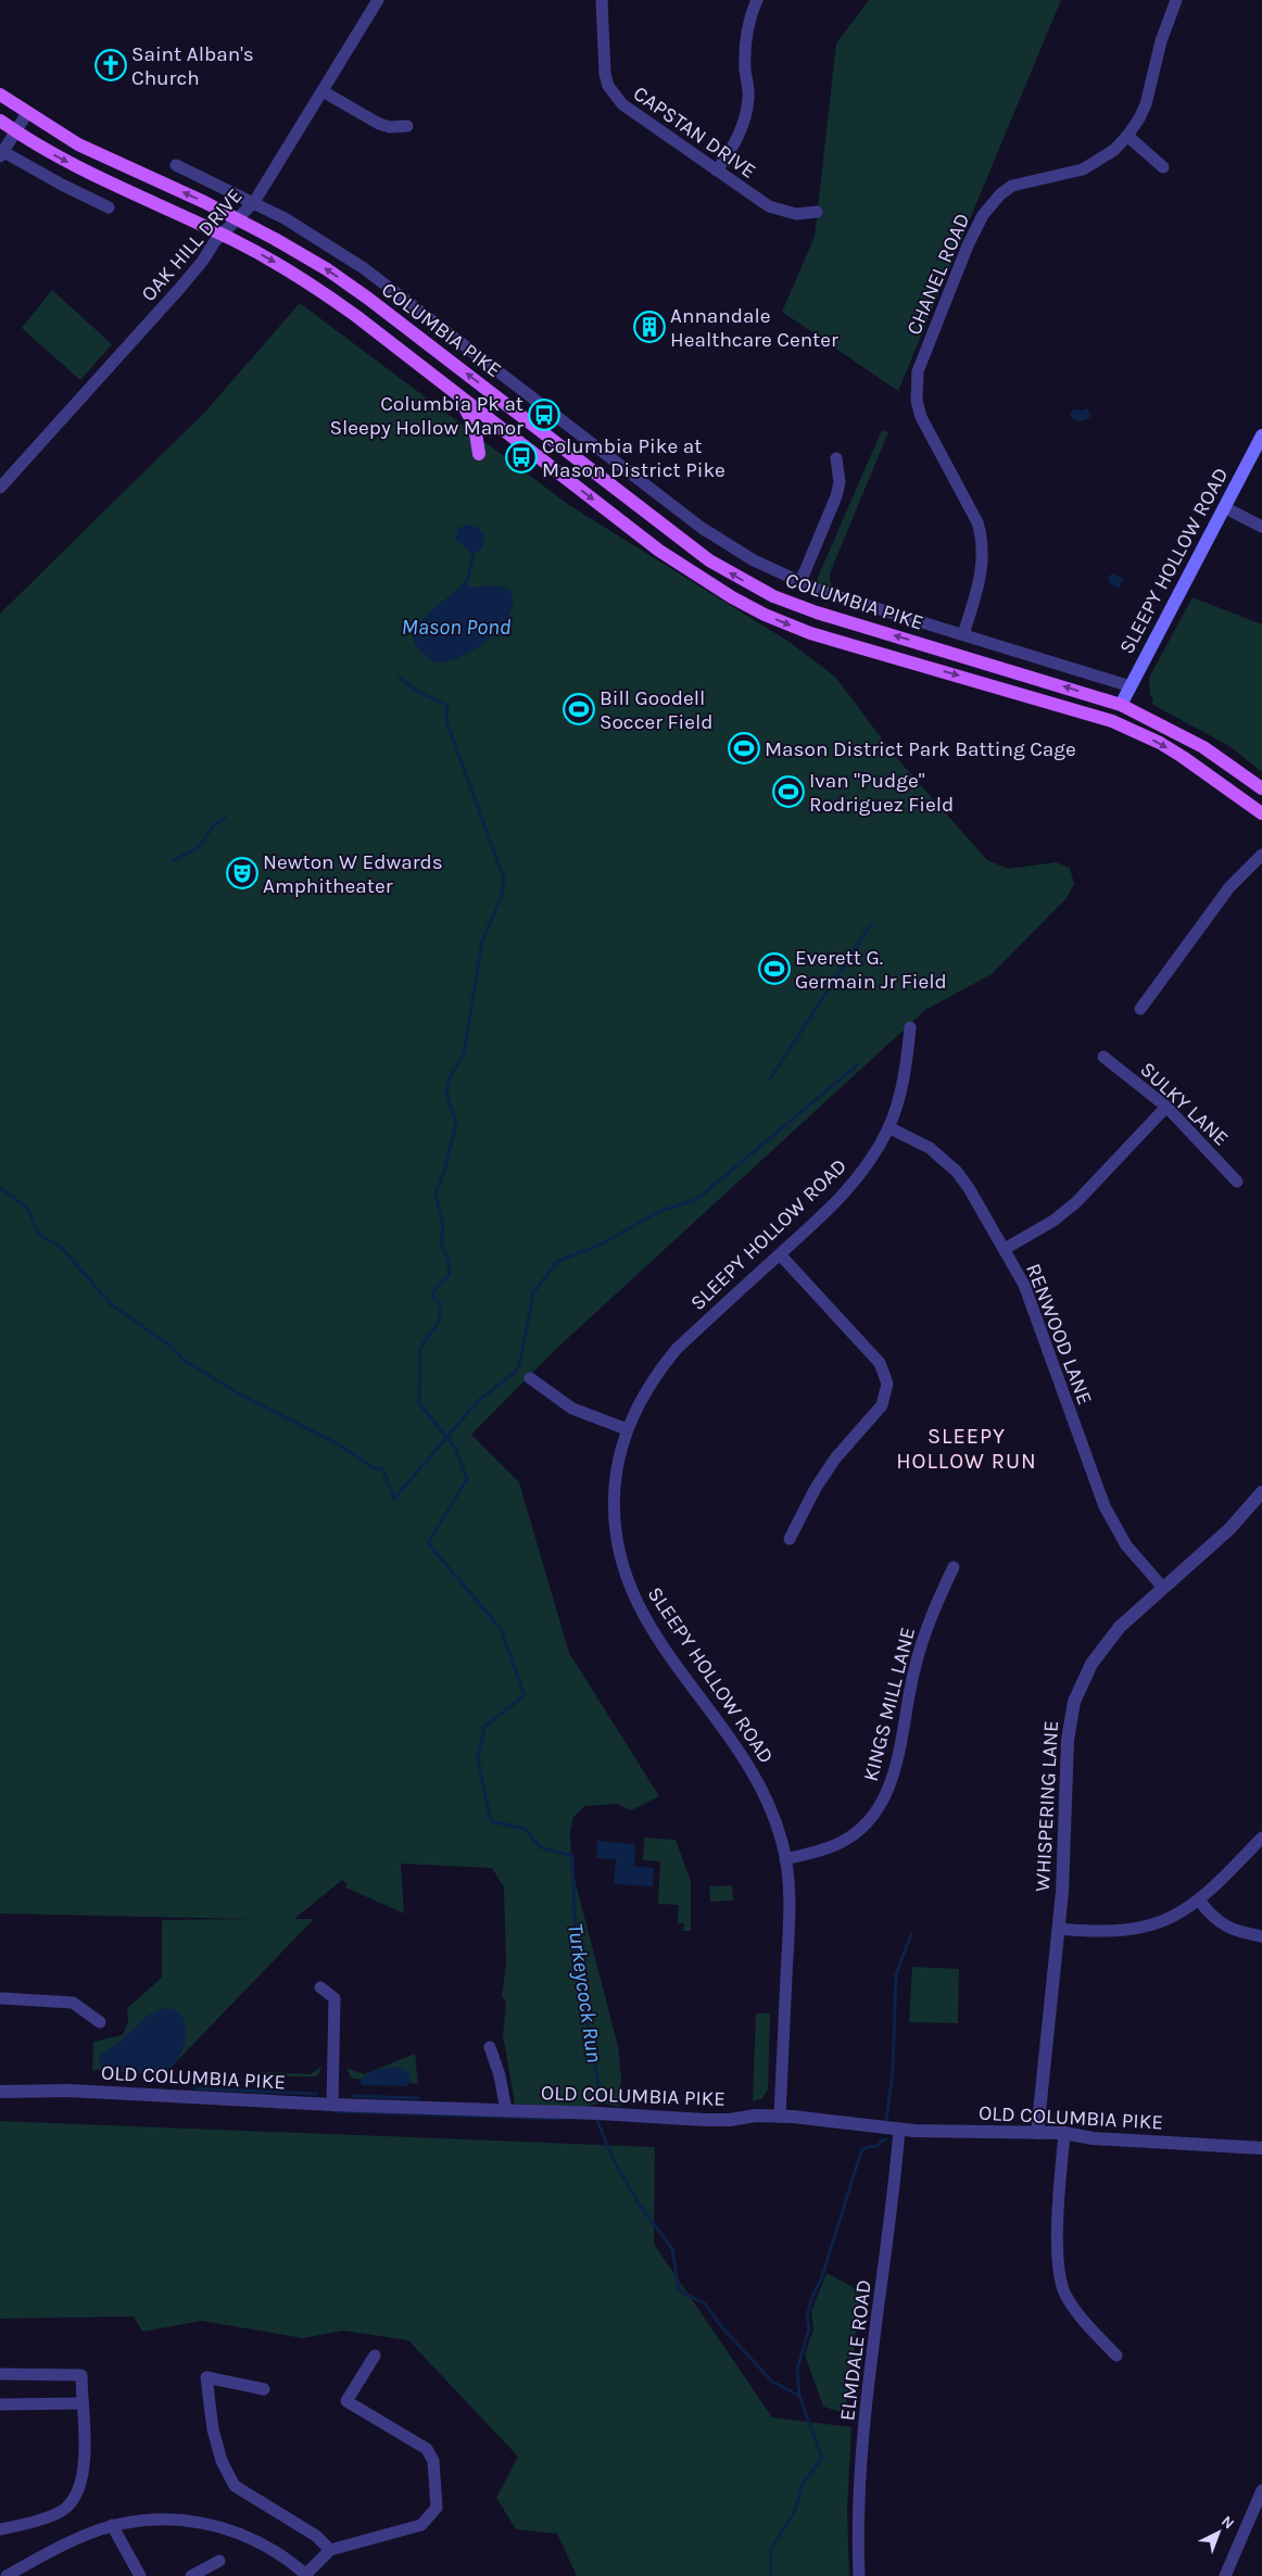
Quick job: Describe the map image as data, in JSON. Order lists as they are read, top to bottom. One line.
{"streets":{"main road":["COLUMBIA PIKE","SLEEPY HOLLOW ROAD"],"street":["CAPSTAN DRIVE","OAK HILL DRIVE","CHANEL ROAD","SULKY LANE","RENWOOD LANE","KINGS MILL LANE","WHISPERING LANE","OLD COLUMBIA PIKE","ELMDALE ROAD"]},"crossings":[["OAK HILL DRIVE","COLUMBIA PIKE"],["COLUMBIA PIKE","SLEEPY HOLLOW ROAD"],["SLEEPY HOLLOW ROAD","RENWOOD LANE"],["SLEEPY HOLLOW ROAD","KINGS MILL LANE"],["SLEEPY HOLLOW ROAD","OLD COLUMBIA PIKE"],["RENWOOD LANE","WHISPERING LANE"],["WHISPERING LANE","OLD COLUMBIA PIKE"],["OLD COLUMBIA PIKE","ELMDALE ROAD"]],"districts":["SLEEPY HOLLOW RUN"],"water":["Mason Pond","Turkeycock Run"],"places":{"church":["Saint Alban's Church"],"building":["Annandale Healthcare Center"],"bus stop":["Columbia Pk at Sleepy Hollow Manor","Columbia Pike at Mason District Pike"],"sports":["Bill Goodell Soccer Field","Mason District Park Batting Cage","Ivan \"Pudge\" Rodriguez Field","Everett G. Germain Jr Field"],"theatre":["Newton W Edwards Amphitheater"]},"north":"top right"}
